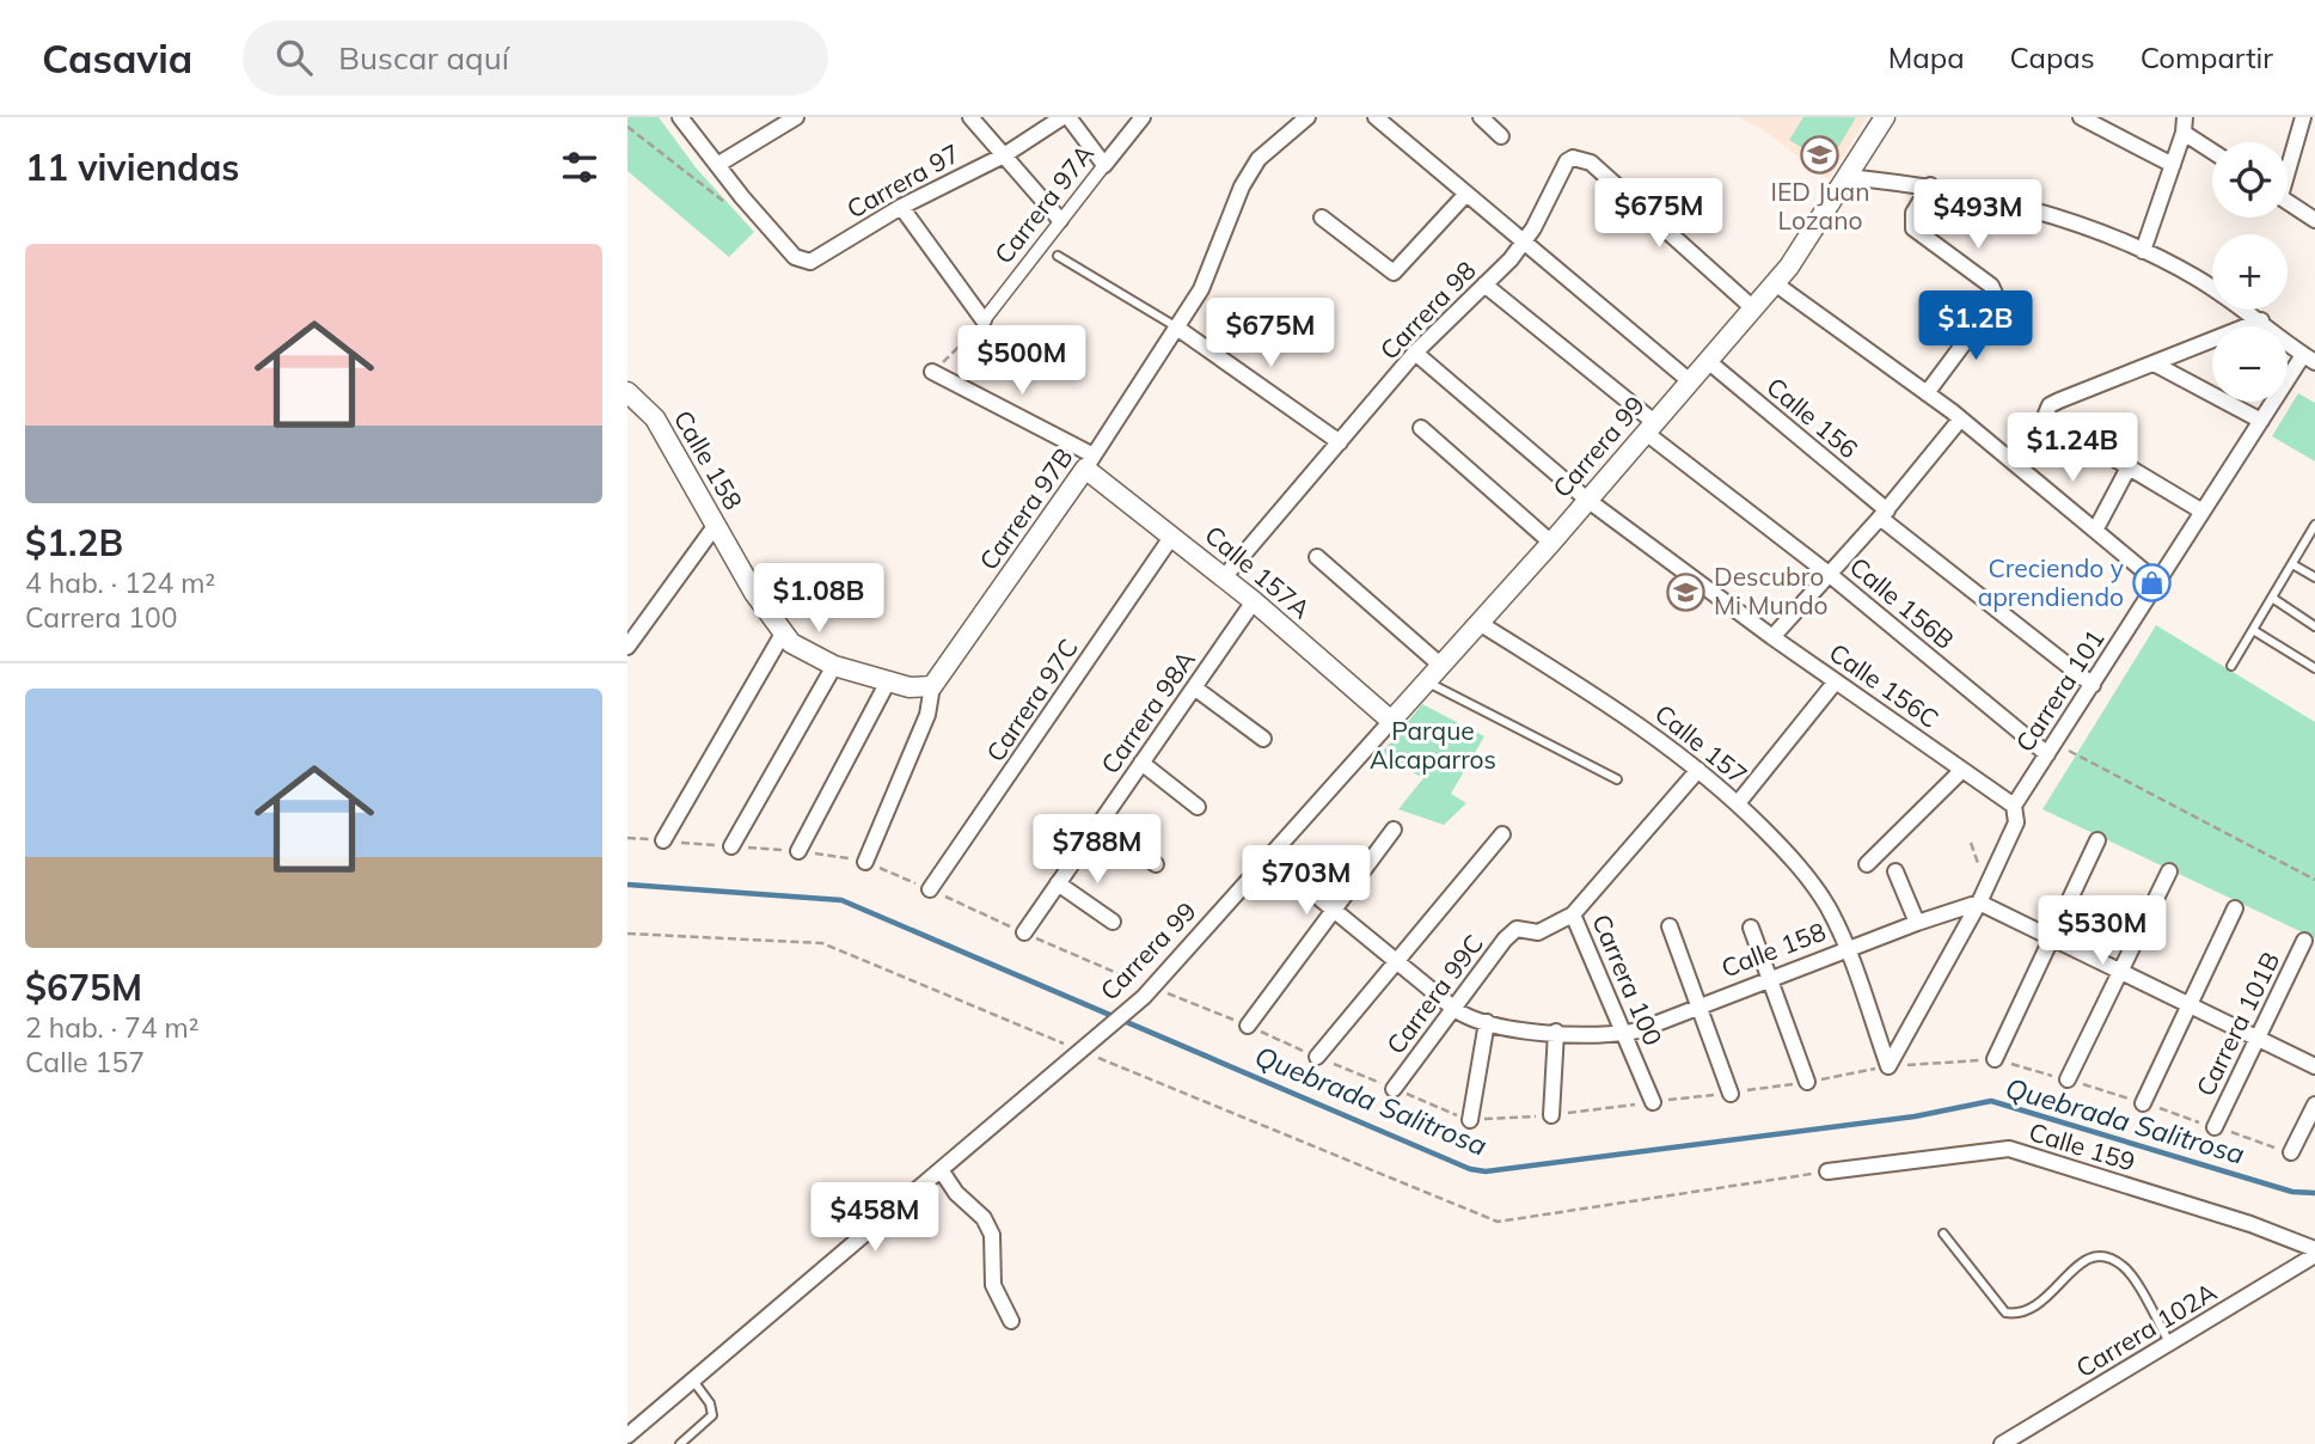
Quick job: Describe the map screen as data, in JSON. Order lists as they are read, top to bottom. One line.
{"streets":{"street":["Carrera 97","Carrera 97A","Carrera 98","Calle 156","Carrera 99","Calle 158","Carrera 97B","Calle 157A","Calle 156B","Calle 156C","Carrera 101","Carrera 97C","Carrera 98A","Calle 157","Carrera 100","Carrera 99C","Carrera 101B","Calle 159","Carrera 102A"]},"crossings":[["Carrera 98","Carrera 99"],["Carrera 98","Calle 157A"],["Carrera 98","Calle 156B"],["Carrera 98","Calle 156C"],["Calle 156","Carrera 99"],["Calle 156","Carrera 101"],["Carrera 99","Calle 158"],["Carrera 99","Calle 157A"],["Carrera 99","Calle 156B"],["Carrera 99","Calle 156C"],["Carrera 99","Calle 157"],["Calle 158","Carrera 97B"],["Calle 158","Carrera 101"],["Calle 158","Calle 157"],["Calle 158","Carrera 100"],["Calle 158","Carrera 99C"],["Carrera 97B","Calle 157A"],["Calle 157A","Carrera 97C"],["Calle 157A","Carrera 98A"],["Calle 156B","Carrera 101"],["Calle 156C","Carrera 101"],["Carrera 101","Calle 157"],["Calle 157","Carrera 100"],["Carrera 100","Carrera 99C"],["Calle 159","Carrera 102A"]],"water":["Quebrada Salitrosa"],"parks":["Parque Alcaparros"],"places":{"school or university":["IED Juan Lozano","Descubro Mi Mundo"],"shop":["Creciendo y aprendiendo"]},"page":{"header":"Casavia","search":"Buscar aquí","nav":["Mapa","Capas","Compartir"],"heading":"11 viviendas","map_buttons":["+","−"],"price":["$675M","$493M","$1.2B","$675M","$500M","$1.24B","$1.08B","$788M","$703M","$530M","$458M"],"list":[{"name":"$1.2B","note":"4 hab. · 124 m² · Carrera 100"},{"name":"$675M","note":"2 hab. · 74 m² · Calle 157"}]}}
